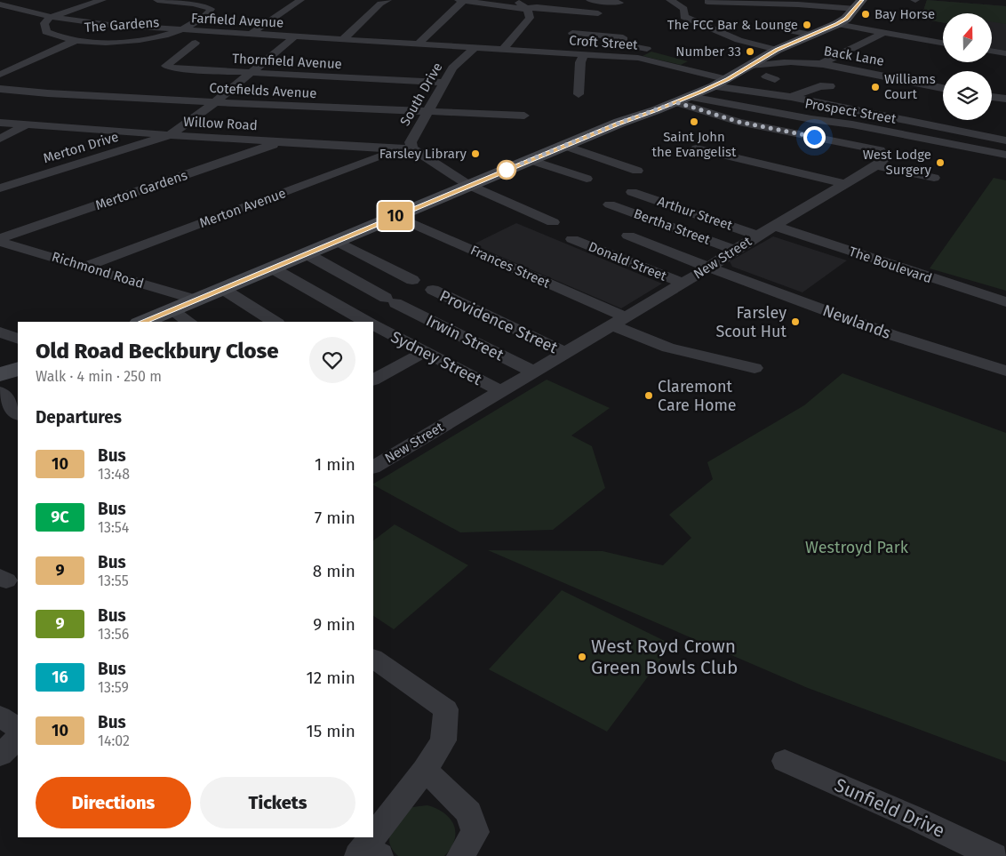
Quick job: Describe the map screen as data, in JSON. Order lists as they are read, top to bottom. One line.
{"streets":{"street":["Farfield Avenue","The Gardens","Croft Street","Back Lane","Thornfield Avenue","Cotefields Avenue","South Drive","Prospect Street","Willow Road","Merton Drive","Merton Gardens","Merton Avenue","Arthur Street","Bertha Street","New Street","Donald Street","The Boulevard","Frances Street","Richmond Road","Providence Street","Newlands","Irwin Street","Sydney Street","Sunfield Drive"]},"crossings":[["Farfield Avenue","The Gardens"],["Farfield Avenue","Croft Street"],["Farfield Avenue","South Drive"],["Croft Street","South Drive"],["Thornfield Avenue","South Drive"],["Cotefields Avenue","South Drive"],["South Drive","Willow Road"],["South Drive","Merton Avenue"],["Willow Road","Merton Drive"],["Willow Road","Merton Gardens"],["Willow Road","Merton Avenue"],["Merton Avenue","Richmond Road"],["Arthur Street","New Street"],["Bertha Street","New Street"],["New Street","Donald Street"],["New Street","The Boulevard"],["New Street","Frances Street"],["New Street","Providence Street"],["New Street","Newlands"],["New Street","Irwin Street"],["New Street","Sydney Street"]],"parks":["Westroyd Park"],"places":["Bay Horse","The FCC Bar & Lounge","Number 33","Williams Court","Saint John the Evangelist","Farsley Library","West Lodge Surgery","Farsley Scout Hut","Claremont Care Home","West Royd Crown Green Bowls Club"],"lines":["bus line 10"],"north":"top","page":{"on_map":"10","heading":[["Old Road Beckbury Close","Walk · 4 min · 250 m"],"Departures"],"list":[{"mark":"10","name":"Bus","note":"13:48","value":"1 min"},{"mark":"9C","name":"Bus","note":"13:54","value":"7 min"},{"mark":"9","name":"Bus","note":"13:55","value":"8 min"},{"mark":"9","name":"Bus","note":"13:56","value":"9 min"},{"mark":"16","name":"Bus","note":"13:59","value":"12 min"},{"mark":"10","name":"Bus","note":"14:02","value":"15 min"}],"buttons":["Directions","Tickets"]}}
